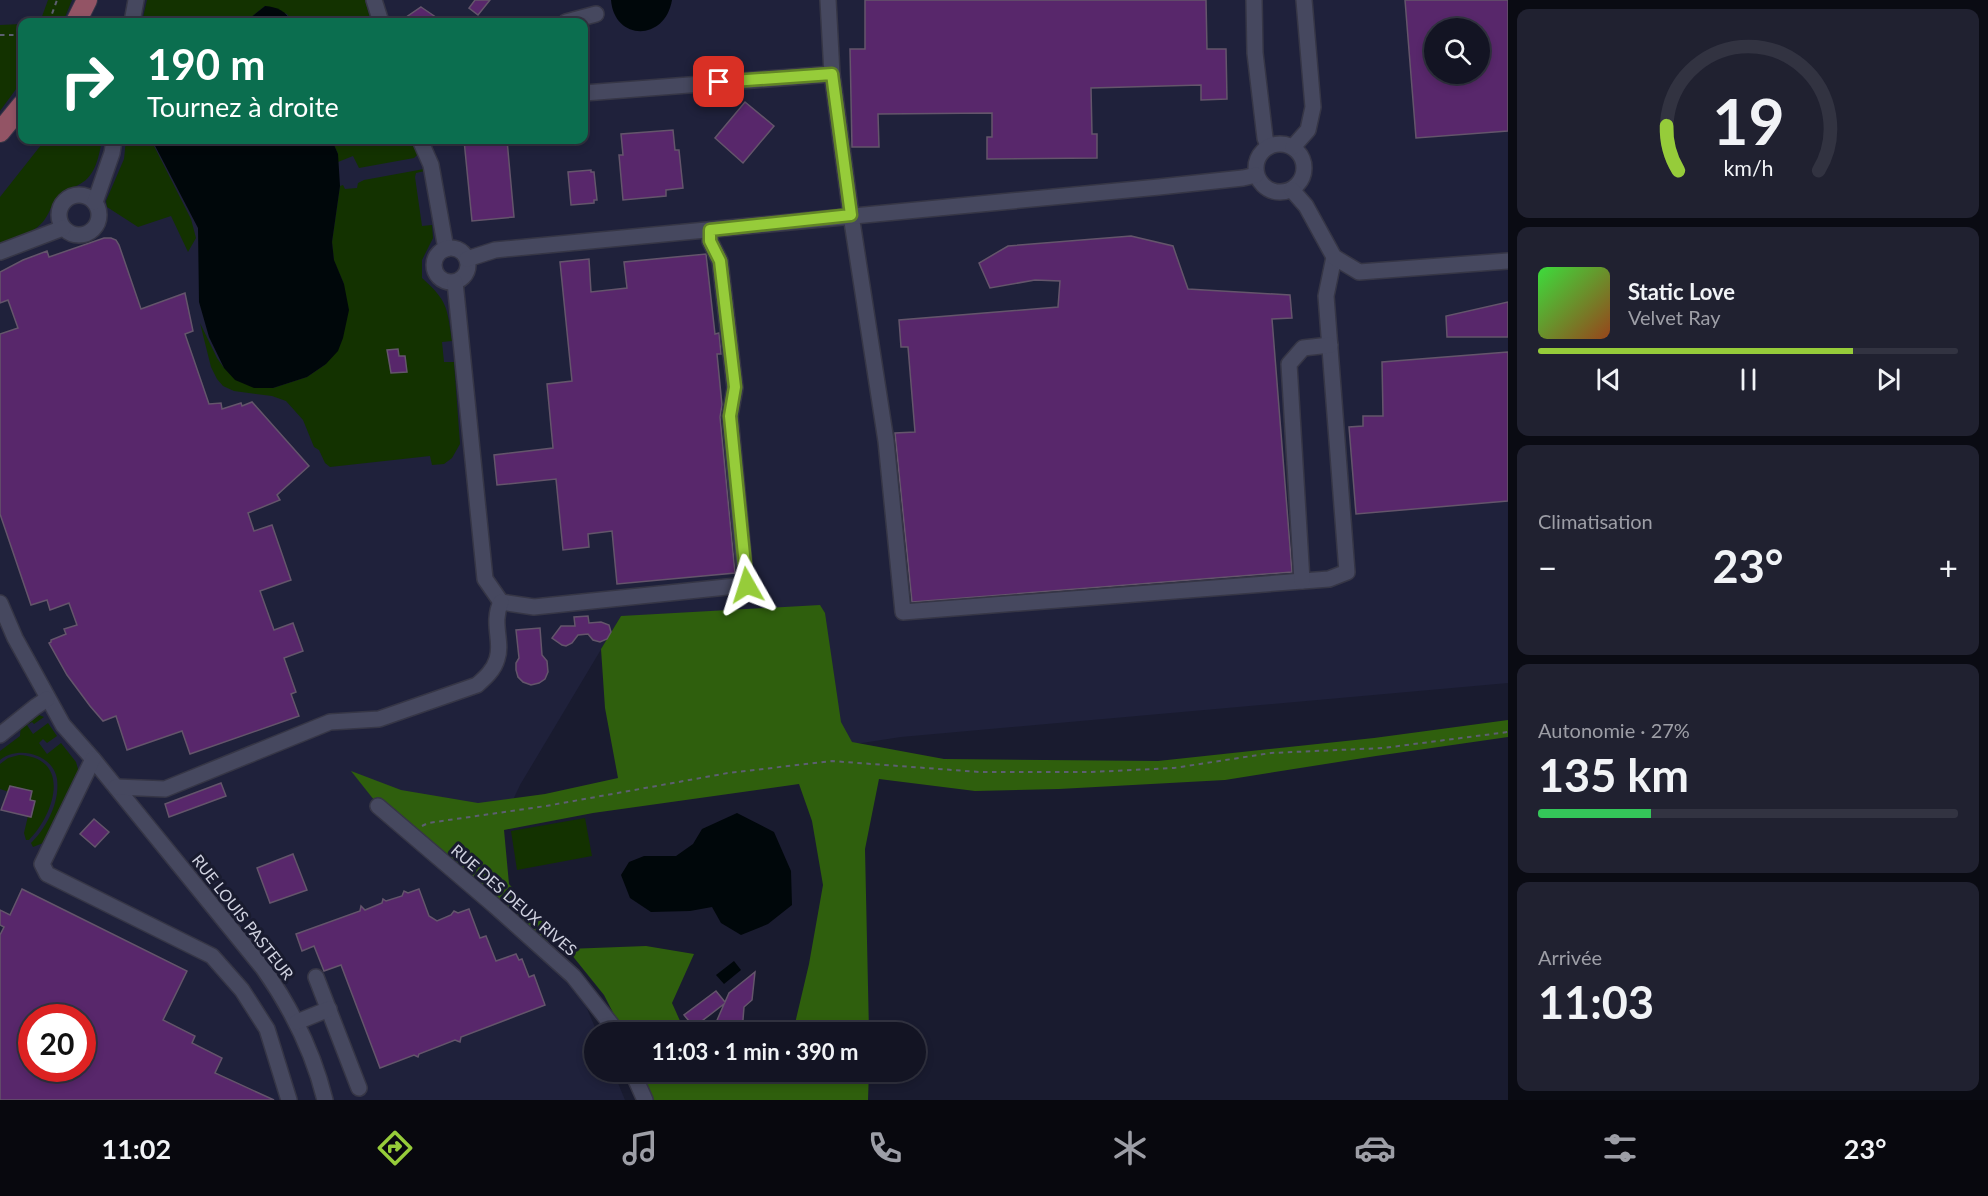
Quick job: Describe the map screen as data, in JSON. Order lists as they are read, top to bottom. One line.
{"streets":{"street":["RUE DES DEUX RIVES","RUE LOUIS PASTEUR"]},"page":{"turn":["190 m","Tournez à droite"],"song":["Static Love","Velvet Ray"],"tile":["Climatisation",["Autonomie · 27%","135 km"],["Arrivée","11:03"]],"heat":["−","23°","+"],"limit":"20","trip":"11:03 · 1 min · 390 m","tabs":["11:02","23°"],"gauge":["19","km/h"]}}
